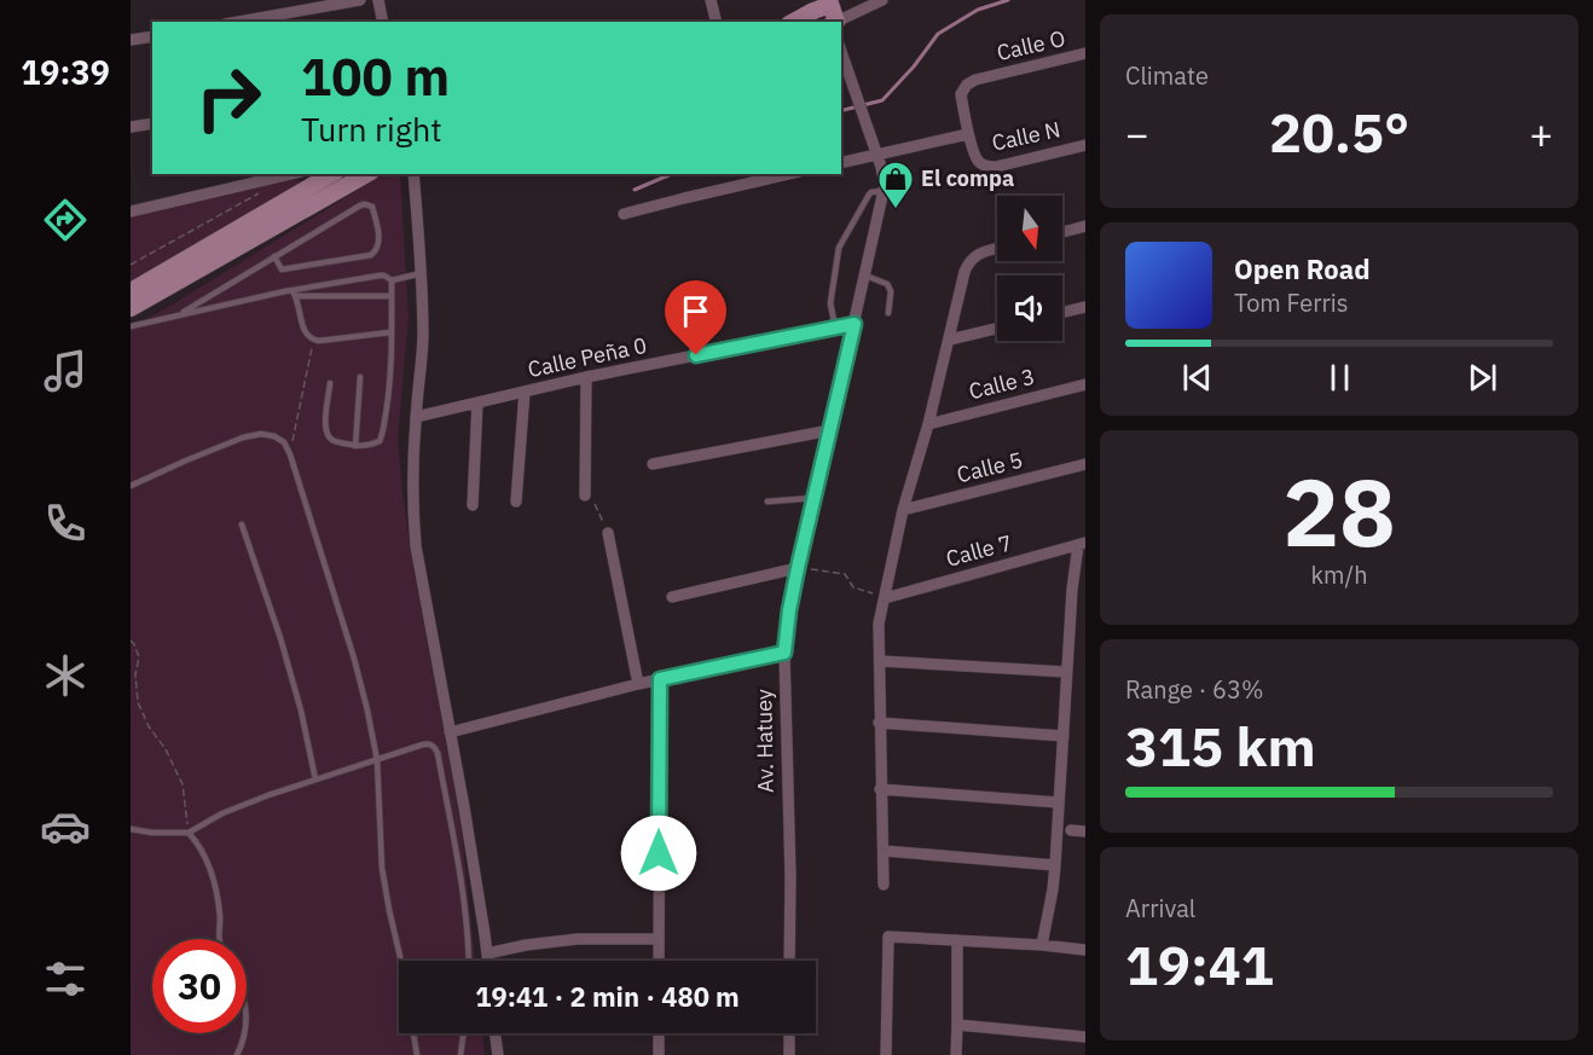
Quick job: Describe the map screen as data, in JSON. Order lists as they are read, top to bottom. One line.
{"streets":{"street":["Calle O","Calle N","Calle Peña 0","Calle 3","Calle 5","Calle 7","Av. Hatuey"]},"crossings":[["Calle O","Calle N"],["Calle Peña 0","Av. Hatuey"]],"places":{"shop":["El compa"]},"north":"bottom","page":{"tabs":"19:39","tile":["Climate",["28","km/h"],["Range · 63%","315 km"],["Arrival","19:41"]],"turn":["100 m","Turn right"],"heat":["−","20.5°","+"],"song":["Open Road","Tom Ferris"],"limit":"30","trip":"19:41 · 2 min · 480 m"}}
